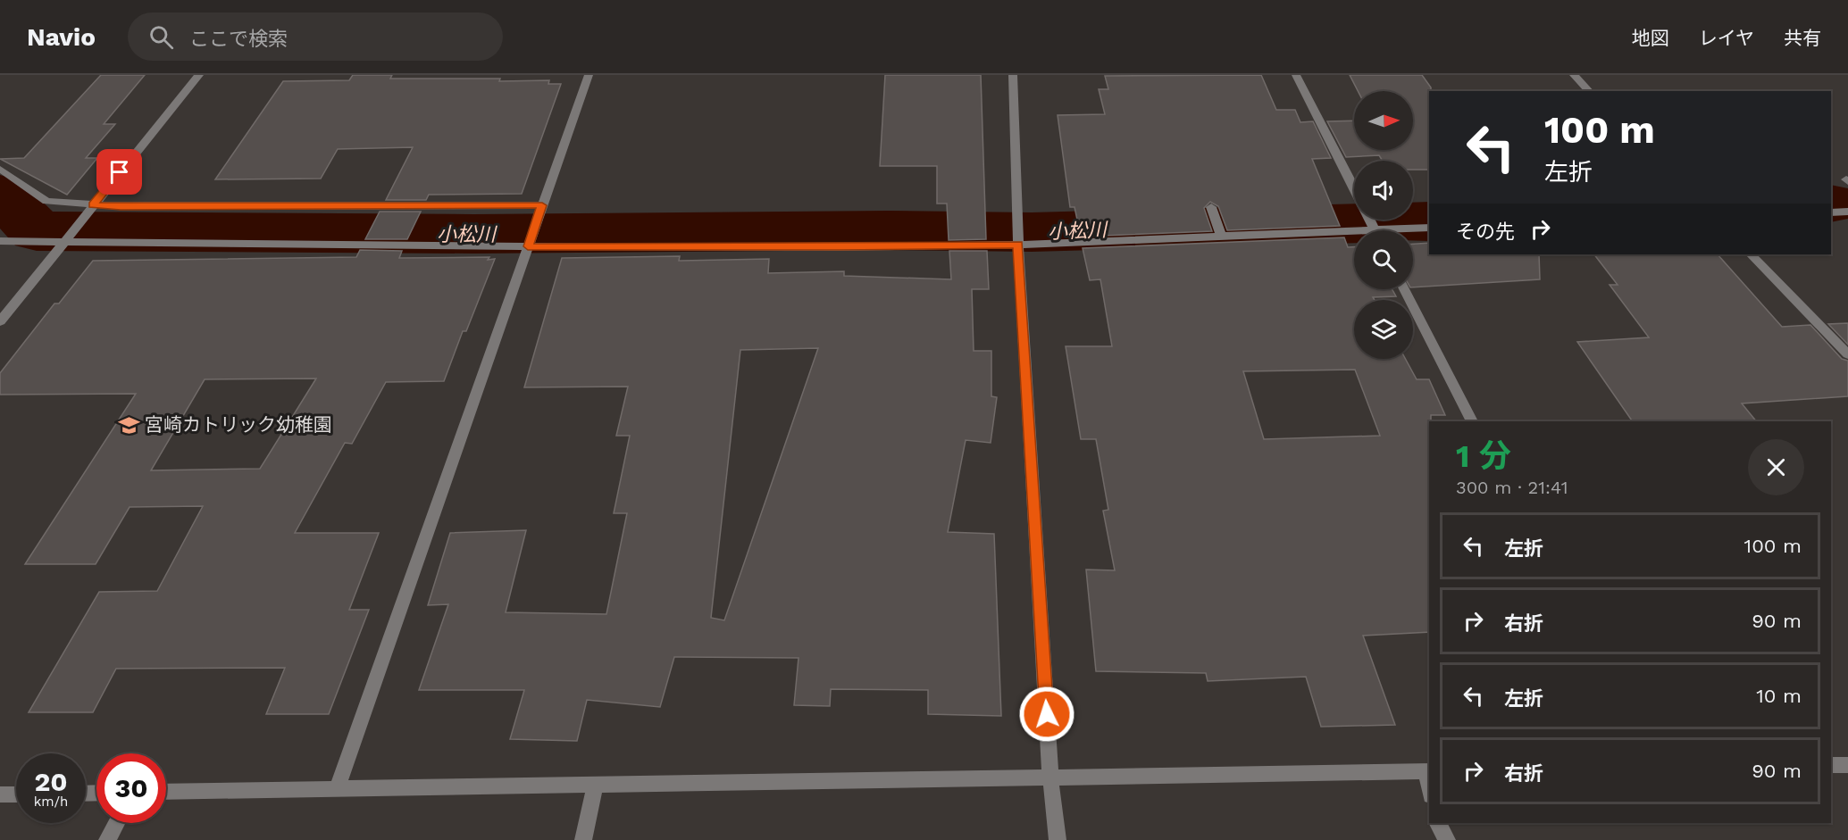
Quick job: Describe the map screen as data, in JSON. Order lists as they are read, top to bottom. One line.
{"water":["小松川"],"places":{"school or university":["宮崎カトリック幼稚園"]},"north":"right","page":{"header":"Navio","search":"ここで検索","nav":["地図","レイヤ","共有"],"turn":["100 m","左折"],"then":"その先","heading":["1 分","300 m · 21:41"],"list":[{"name":"左折","value":"100 m"},{"name":"右折","value":"90 m"},{"name":"左折","value":"10 m"},{"name":"右折","value":"90 m"}],"speed":"20 km/h","limit":"30"}}
